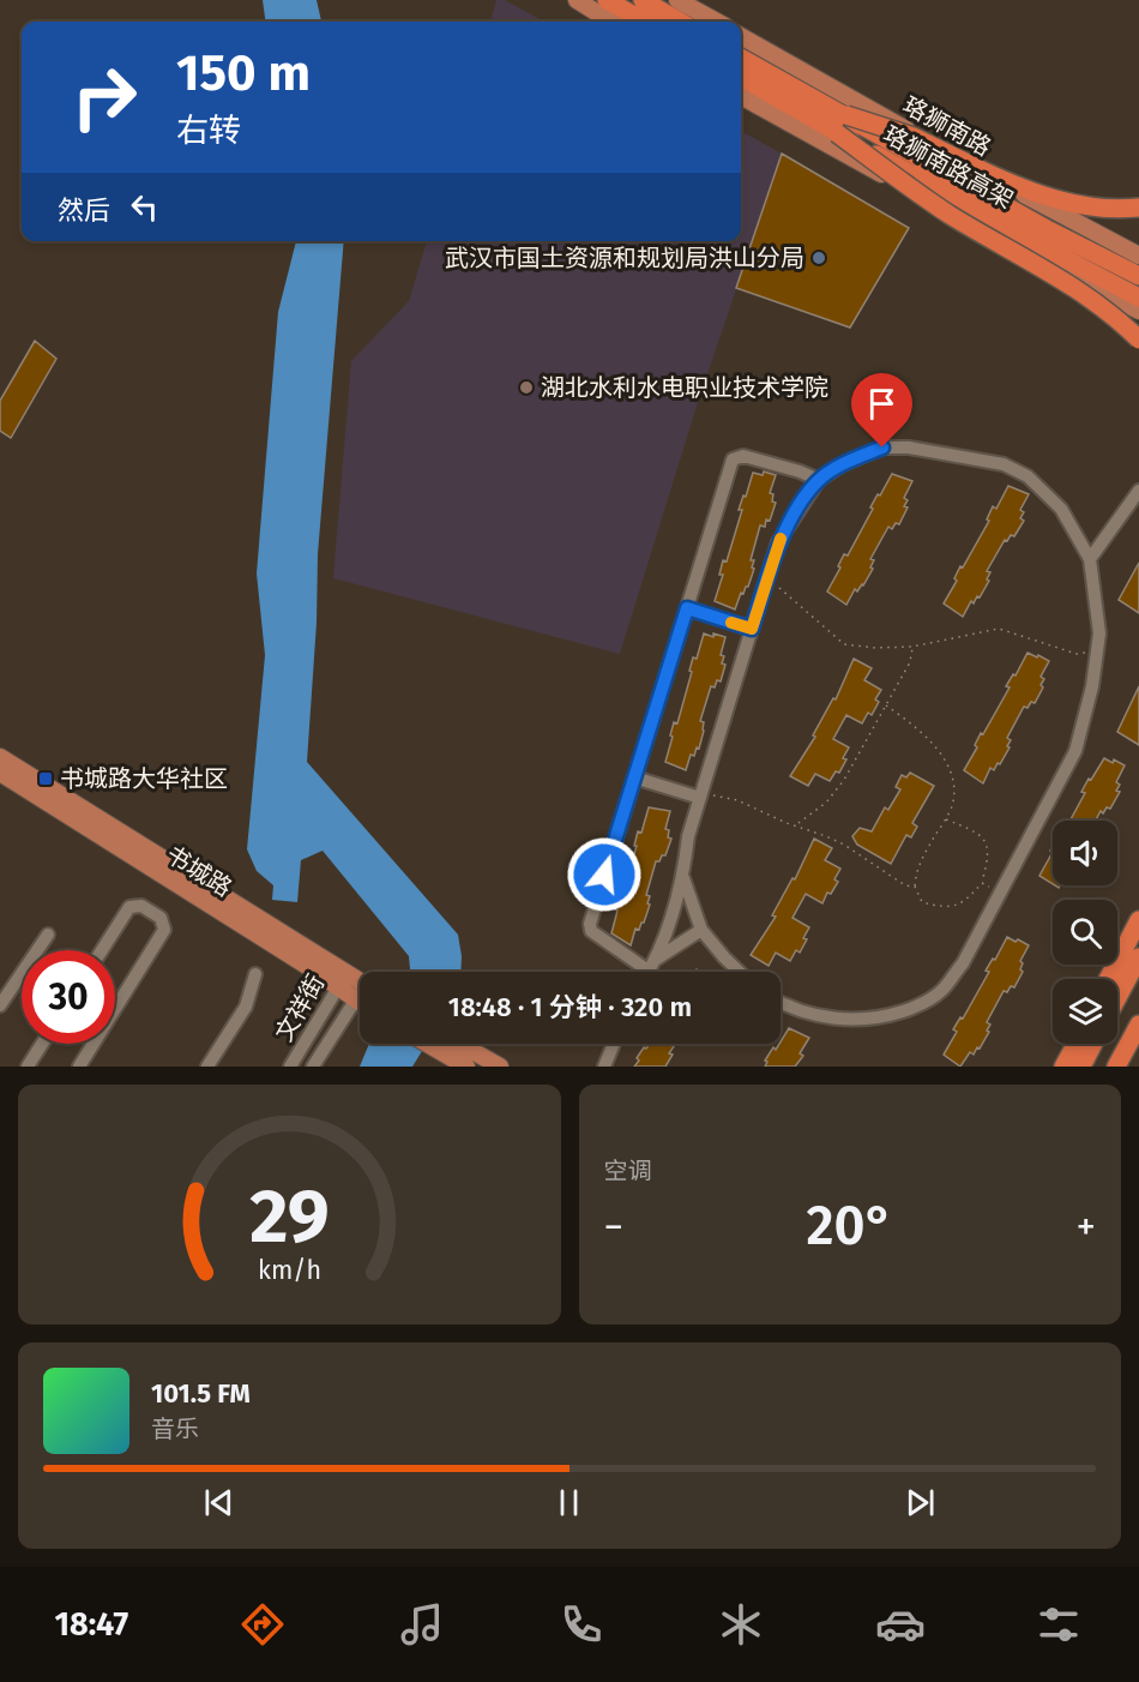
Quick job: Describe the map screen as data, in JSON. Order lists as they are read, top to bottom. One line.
{"streets":{"highway":["珞狮南路高架"],"main road":["珞狮南路","书城路"],"street":["文祥街"]},"crossings":[["书城路","文祥街"]],"places":{"other":["武汉市国土资源和规划局洪山分局","湖北水利水电职业技术学院"],"transit":["书城路大华社区"]},"page":{"turn":["150 m","右转"],"then":"然后","limit":"30","trip":"18:48 · 1 分钟 · 320 m","tile":"空调","heat":["−","20°","+"],"song":["101.5 FM","音乐"],"tabs":"18:47","gauge":["29","km/h"]}}
